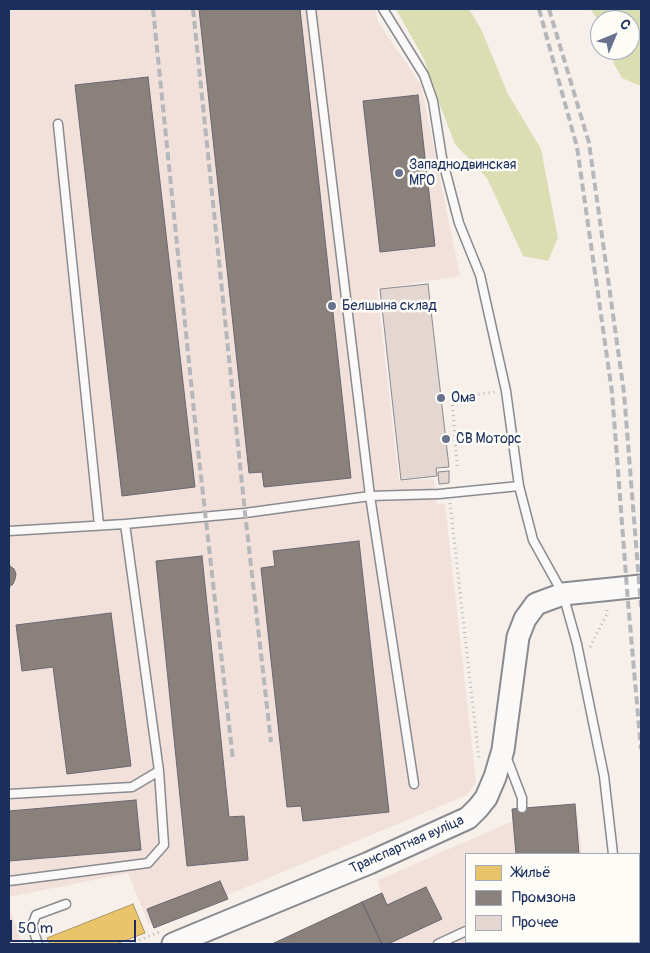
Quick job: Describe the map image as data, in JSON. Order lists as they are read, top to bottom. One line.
{"streets":{"main road":["Транспартная вуліца"]},"places":["Западнодвинская МРО","Белшына склад","Ома","СВ Моторс"],"legend":["Жильё","Промзона","Прочее"],"scale_bar":"50 m","north":"top right"}
